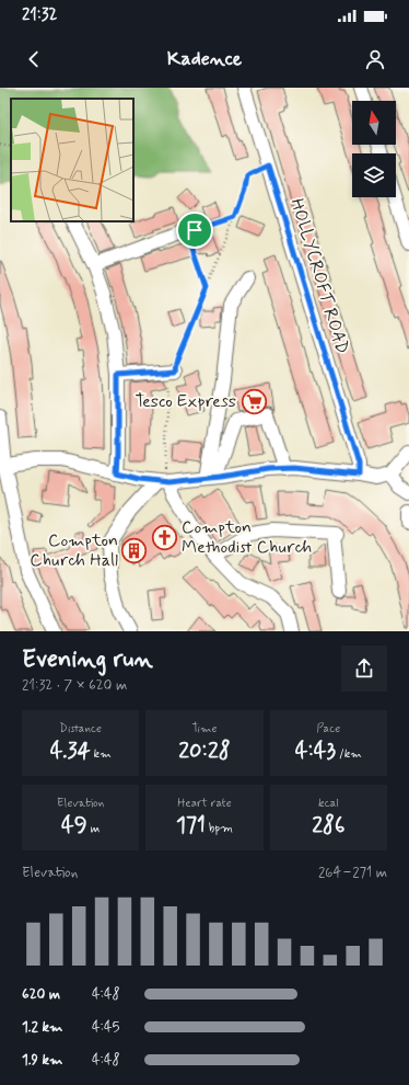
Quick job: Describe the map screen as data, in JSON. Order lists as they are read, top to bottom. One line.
{"streets":{"street":["HOLLYCROFT ROAD"]},"places":{"supermarket":["Tesco Express"],"church":["Compton Methodist Church"],"building":["Compton Church Hall"]},"north":"top","page":{"status":"21:32","header":"Kadence","heading":["Evening run","21:32 · 7 × 620 m"],"stats":[["Distance","4.34 km"],["Time","20:28"],["Pace","4:43 /km"],["Elevation","49 m"],["Heart rate","171 bpm"],["kcal","286"]],"chart":["Elevation","264–271 m"],"list":[{"name":"620 m","note":"4:48"},{"name":"1.2 km","note":"4:45"},{"name":"1.9 km","note":"4:48"}]}}
